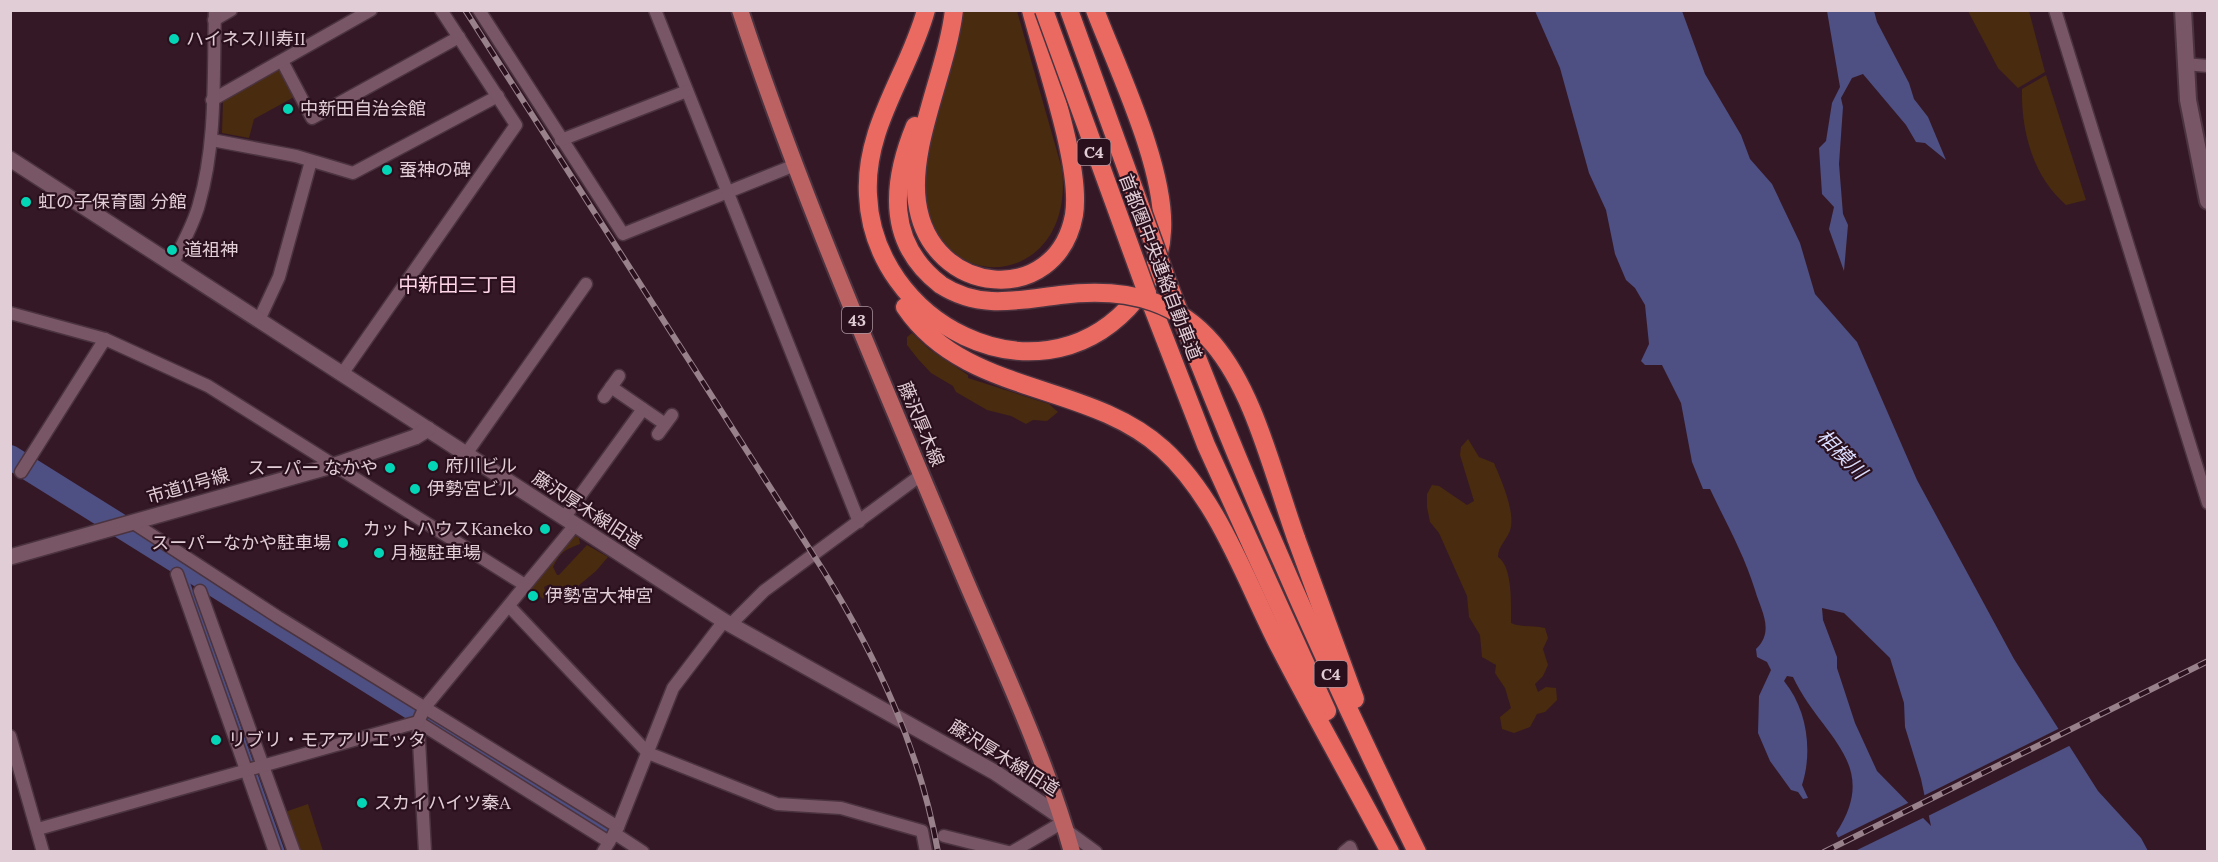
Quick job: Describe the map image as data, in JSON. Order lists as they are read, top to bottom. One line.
{"streets":{"highway":["C4","首都圏中央連絡自動車道"],"main road":["43","藤沢厚木線"],"street":["市道11号線","藤沢厚木線旧道"]},"crossings":[["藤沢厚木線","藤沢厚木線旧道"],["市道11号線","藤沢厚木線旧道"]],"districts":["中新田三丁目"],"water":["相模川"],"places":["ハイネス川寿II","中新田自治会館","蚕神の碑","虹の子保育園 分館","道祖神","府川ビル","スーパー なかや","伊勢宮ビル","カットハウスKaneko","スーパーなかや駐車場","月極駐車場","伊勢宮大神宮","リブリ・モアアリエッタ","スカイハイツ秦A"]}
